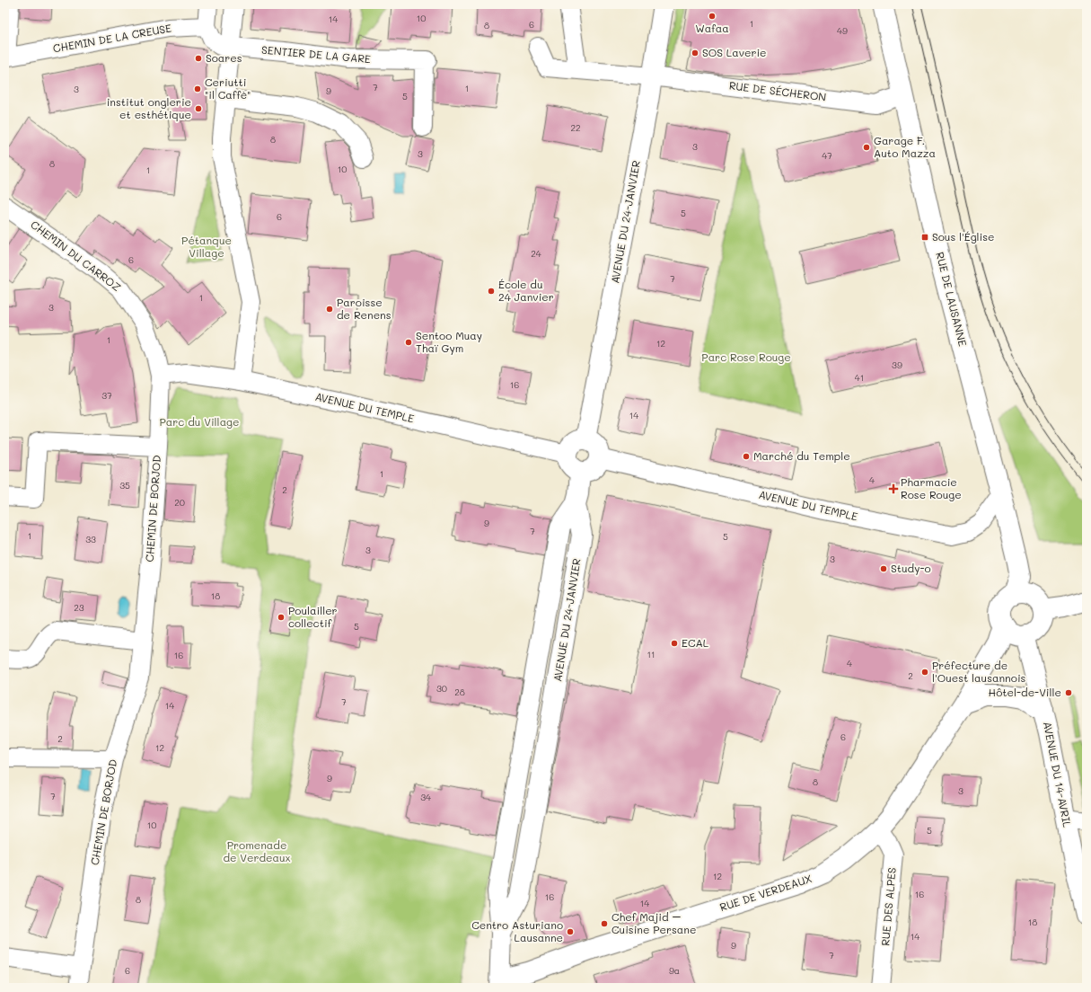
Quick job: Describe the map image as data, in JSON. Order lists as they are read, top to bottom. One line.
{"streets":{"street":["CHEMIN DE LA CREUSE","SENTIER DE LA GARE","RUE DE SÉCHERON","AVENUE DU 24-JANVIER","CHEMIN DU CARROZ","RUE DE LAUSANNE","AVENUE DU TEMPLE","CHEMIN DE BORJOD","AVENUE DU 14-AVRIL","RUE DE VERDEAUX","RUE DES ALPES"]},"crossings":[["RUE DE SÉCHERON","AVENUE DU 24-JANVIER"],["RUE DE SÉCHERON","RUE DE LAUSANNE"],["AVENUE DU 24-JANVIER","AVENUE DU TEMPLE"],["AVENUE DU 24-JANVIER","RUE DE VERDEAUX"],["CHEMIN DU CARROZ","AVENUE DU TEMPLE"],["CHEMIN DU CARROZ","CHEMIN DE BORJOD"],["RUE DE LAUSANNE","AVENUE DU TEMPLE"],["RUE DE LAUSANNE","AVENUE DU 14-AVRIL"],["RUE DE LAUSANNE","RUE DE VERDEAUX"],["AVENUE DU TEMPLE","CHEMIN DE BORJOD"],["AVENUE DU 14-AVRIL","RUE DE VERDEAUX"],["RUE DE VERDEAUX","RUE DES ALPES"]],"parks":["Pétanque Village","Parc Rose Rouge","Parc du Village","Promenade de Verdeaux"],"places":{"other":["Wafaa","SOS Laverie","Soares","Ceriutti \"il Caffè\"","institut onglerie et esthétique","Garage F. Auto Mazza","École du 24 Janvier","Paroisse de Renens","Sentoo Muay Thaï Gym","Marché du Temple","Study-o","Poulailler collectif","ECAL","Préfecture de l'Ouest lausannois","Hôtel-de-Ville","Chef Majid – Cuisine Persane","Centro Asturiano Lausanne"],"transit":["Sous l'Église"],"health":["Pharmacie Rose Rouge"]},"house_numbers":["10","14","1","6","8","49","7","1","3","9","5","22","8","3","3","47","8","10","1","5","6","24","6","7","1","3","1","12","39","41","16","37","14","1","4","35","2","20","9","7","1","5","33","3","3","18","23","5","11","16","4","2","30","28","7","14","6","2","12","9","8","3","7","34","10","5","12","16","16","8","14","18","14","9","7","6","9a"]}
